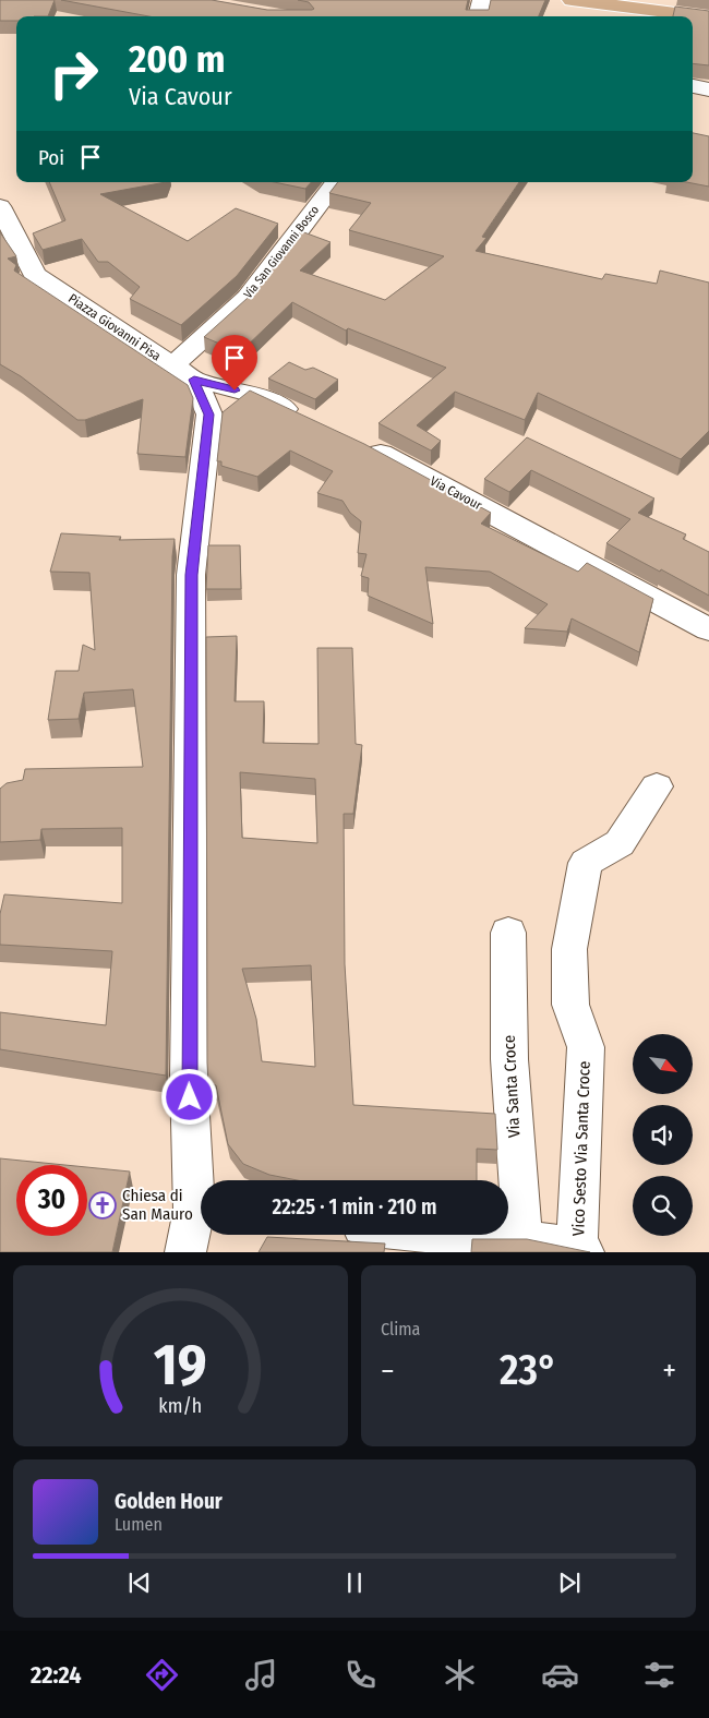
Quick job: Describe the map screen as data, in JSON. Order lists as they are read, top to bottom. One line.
{"streets":{"street":["Via San Giovanni Bosco","Piazza Giovanni Pisa","Via Cavour","Via Santa Croce","Vico Sesto Via Santa Croce"]},"crossings":[["Via San Giovanni Bosco","Piazza Giovanni Pisa"]],"places":{"church":["Chiesa di San Mauro"]},"north":"bottom right","page":{"turn":["200 m","Via Cavour"],"then":"Poi","limit":"30","trip":"22:25 · 1 min · 210 m","tile":"Clima","heat":["−","23°","+"],"song":["Golden Hour","Lumen"],"tabs":"22:24","gauge":["19","km/h"]}}
